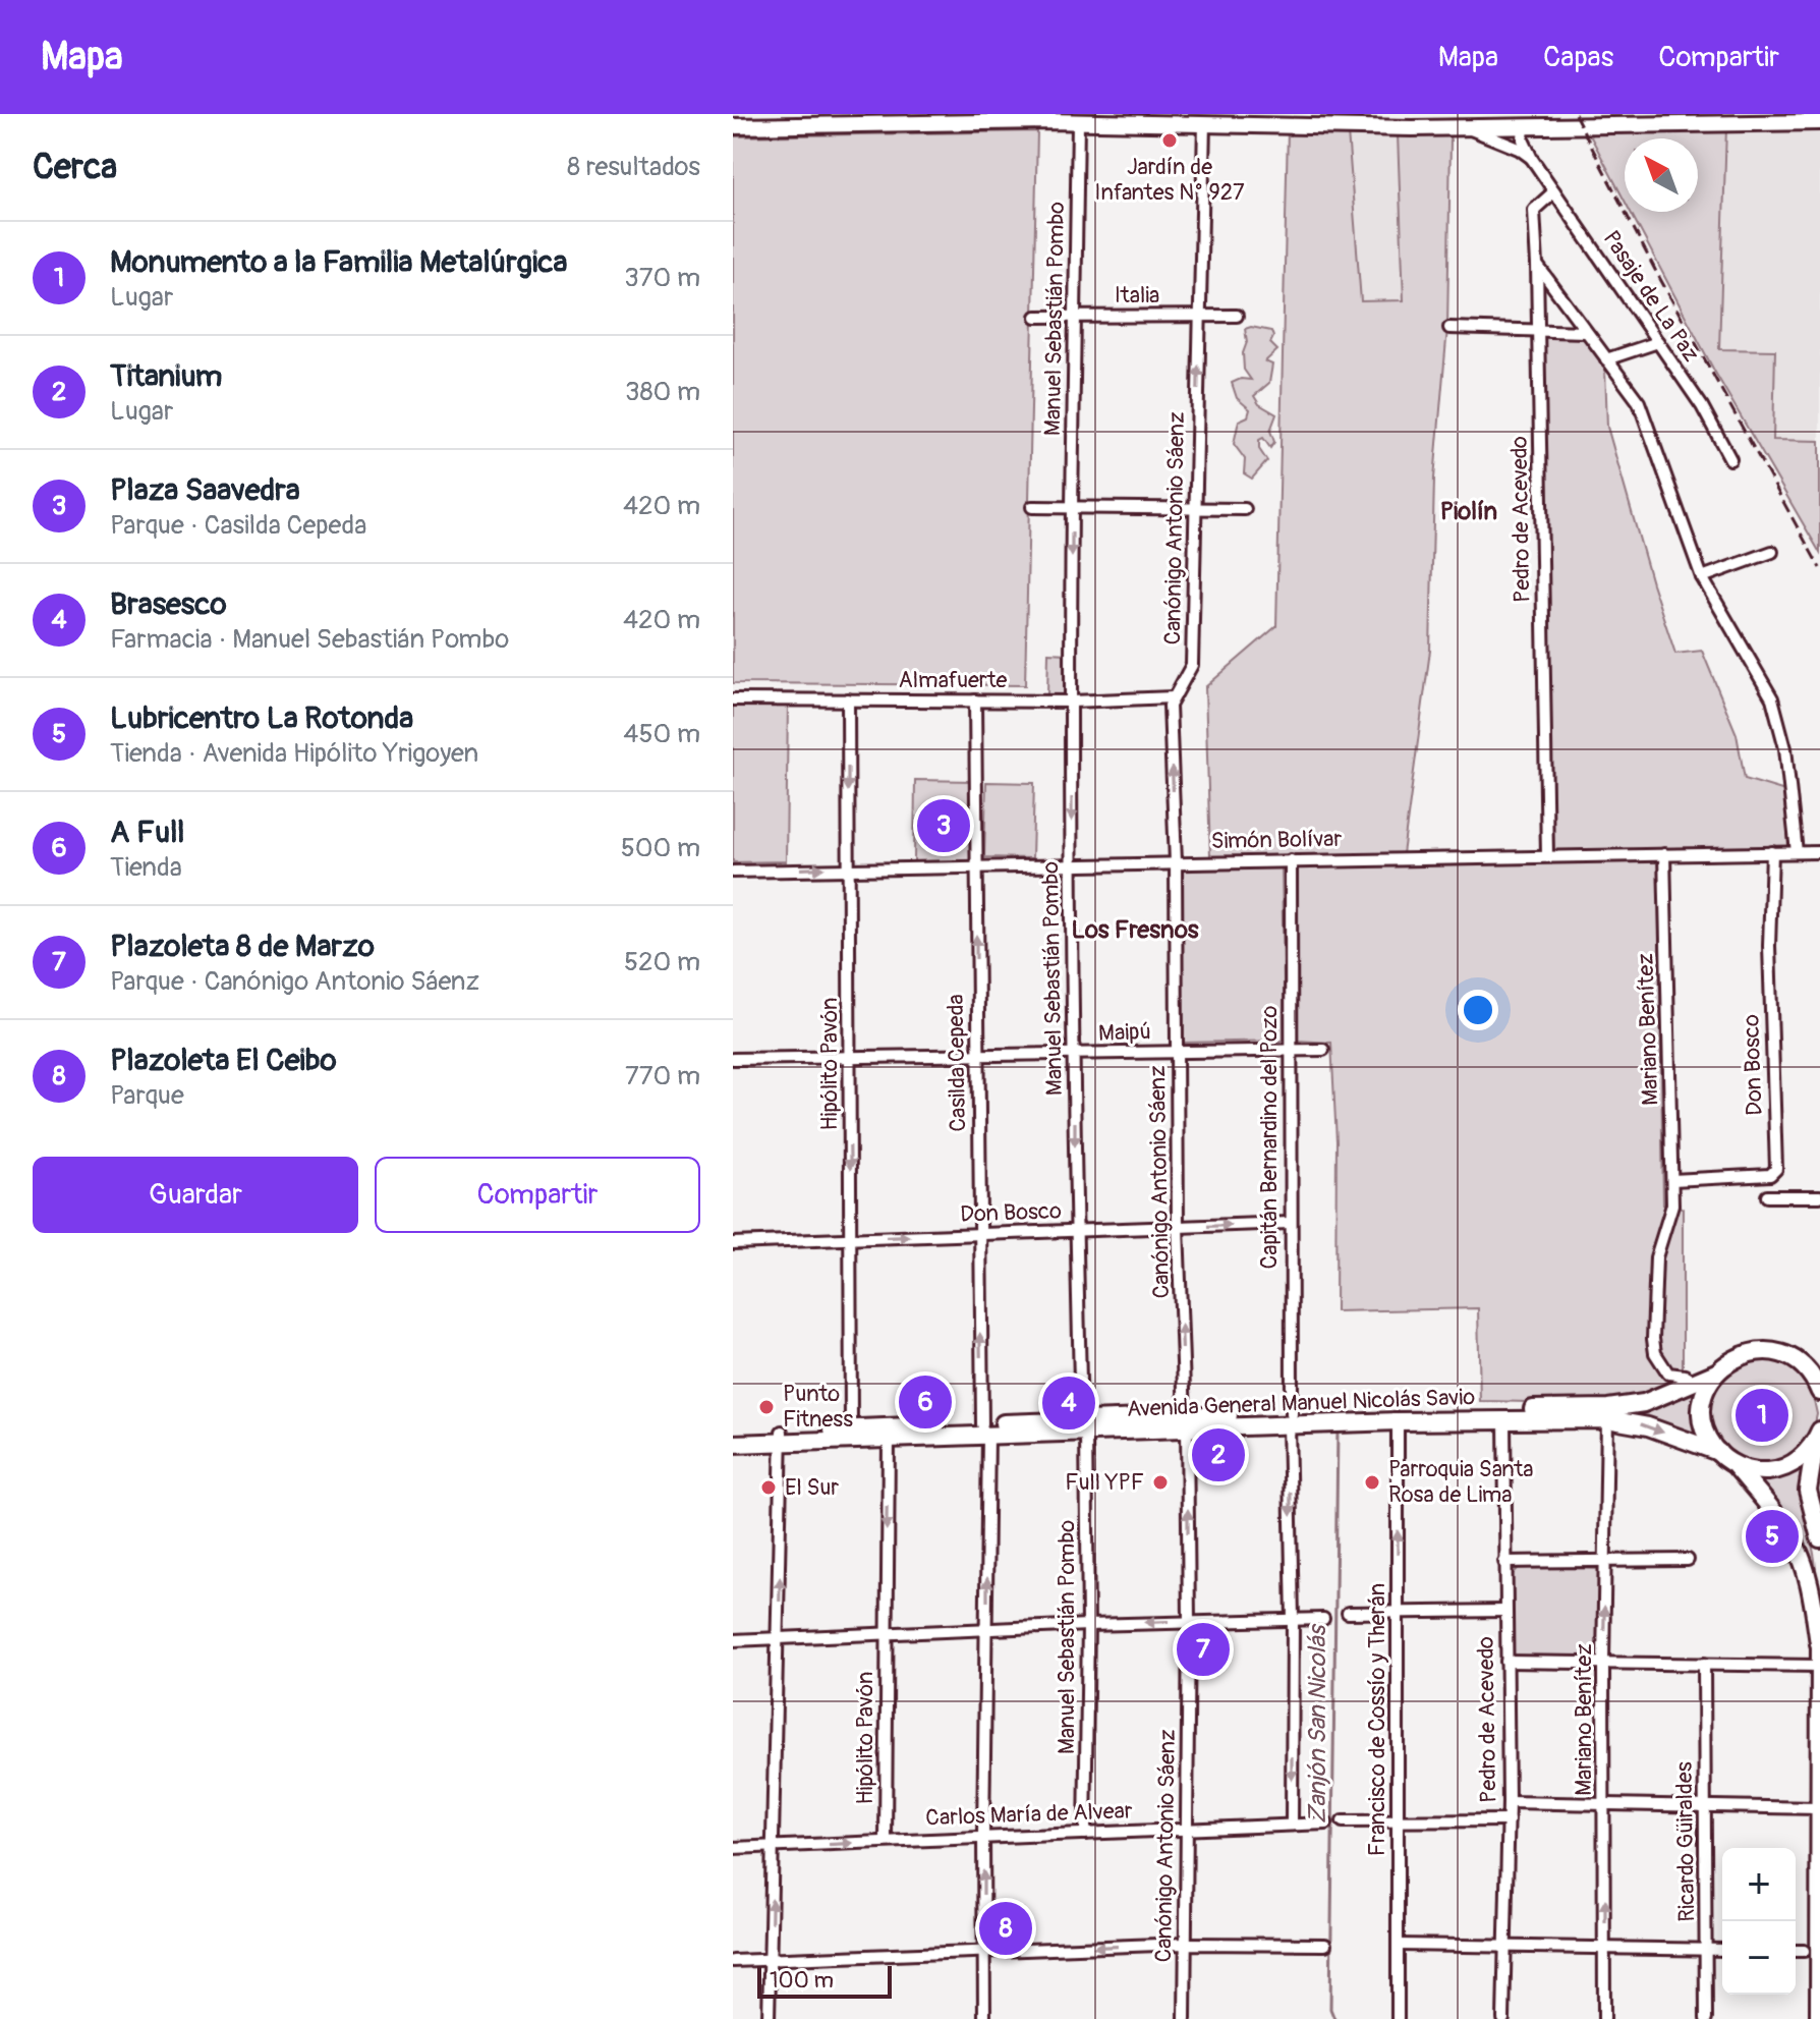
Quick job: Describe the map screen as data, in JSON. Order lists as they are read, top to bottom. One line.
{"streets":{"main road":["Avenida General Manuel Nicolás Savio"],"street":["Italia","Pasaje de La Paz","Manuel Sebastián Pombo","Pedro de Acevedo","Canónigo Antonio Sáenz","Almafuerte","Simón Bolívar","Mariano Benítez","Maipú","Casilda Cepeda","Hipólito Pavón","Don Bosco","Capitán Bernardino del Pozo","Francisco de Cossío y Therán","Carlos María de Alvear","Ricardo Güiraldes"]},"crossings":[["Italia","Manuel Sebastián Pombo"],["Italia","Canónigo Antonio Sáenz"],["Pasaje de La Paz","Pedro de Acevedo"],["Manuel Sebastián Pombo","Almafuerte"],["Manuel Sebastián Pombo","Simón Bolívar"],["Manuel Sebastián Pombo","Maipú"],["Manuel Sebastián Pombo","Don Bosco"],["Manuel Sebastián Pombo","Avenida General Manuel Nicolás Savio"],["Manuel Sebastián Pombo","Carlos María de Alvear"],["Pedro de Acevedo","Simón Bolívar"],["Pedro de Acevedo","Avenida General Manuel Nicolás Savio"],["Canónigo Antonio Sáenz","Almafuerte"],["Canónigo Antonio Sáenz","Simón Bolívar"],["Canónigo Antonio Sáenz","Maipú"],["Canónigo Antonio Sáenz","Don Bosco"],["Canónigo Antonio Sáenz","Avenida General Manuel Nicolás Savio"],["Canónigo Antonio Sáenz","Carlos María de Alvear"],["Almafuerte","Casilda Cepeda"],["Almafuerte","Hipólito Pavón"],["Simón Bolívar","Mariano Benítez"],["Simón Bolívar","Casilda Cepeda"],["Simón Bolívar","Hipólito Pavón"],["Simón Bolívar","Don Bosco"],["Simón Bolívar","Capitán Bernardino del Pozo"],["Mariano Benítez","Don Bosco"],["Mariano Benítez","Avenida General Manuel Nicolás Savio"],["Maipú","Casilda Cepeda"],["Maipú","Hipólito Pavón"],["Maipú","Capitán Bernardino del Pozo"],["Casilda Cepeda","Don Bosco"],["Casilda Cepeda","Avenida General Manuel Nicolás Savio"],["Casilda Cepeda","Carlos María de Alvear"],["Hipólito Pavón","Don Bosco"],["Hipólito Pavón","Avenida General Manuel Nicolás Savio"],["Hipólito Pavón","Carlos María de Alvear"],["Don Bosco","Capitán Bernardino del Pozo"],["Capitán Bernardino del Pozo","Avenida General Manuel Nicolás Savio"],["Capitán Bernardino del Pozo","Carlos María de Alvear"],["Avenida General Manuel Nicolás Savio","Francisco de Cossío y Therán"]],"one_way":["Canónigo Antonio Sáenz","Casilda Cepeda","Hipólito Pavón","Capitán Bernardino del Pozo"],"districts":["Piolín","Los Fresnos"],"water":["Zanjón San Nicolás"],"places":["Jardín de Infantes N° 927","Punto Fitness","Full YPF","Parroquia Santa Rosa de Lima","El Sur"],"scale_bar":"100 m","north":"top left","page":{"header":"Mapa","nav":["Mapa","Capas","Compartir"],"heading":["Cerca","8 resultados"],"list":[{"mark":"1","name":"Monumento a la Familia Metalúrgica","note":"Lugar","value":"370 m"},{"mark":"2","name":"Titanium","note":"Lugar","value":"380 m"},{"mark":"3","name":"Plaza Saavedra","note":"Parque · Casilda Cepeda","value":"420 m"},{"mark":"4","name":"Brasesco","note":"Farmacia · Manuel Sebastián Pombo","value":"420 m"},{"mark":"5","name":"Lubricentro La Rotonda","note":"Tienda · Avenida Hipólito Yrigoyen","value":"450 m"},{"mark":"6","name":"A Full","note":"Tienda","value":"500 m"},{"mark":"7","name":"Plazoleta 8 de Marzo","note":"Parque · Canónigo Antonio Sáenz","value":"520 m"},{"mark":"8","name":"Plazoleta El Ceibo","note":"Parque","value":"770 m"}],"pins":["3","6","4","1","2","5","7","8"],"buttons":["Guardar","Compartir"],"map_buttons":["+","−"],"scale":"100 m"}}
